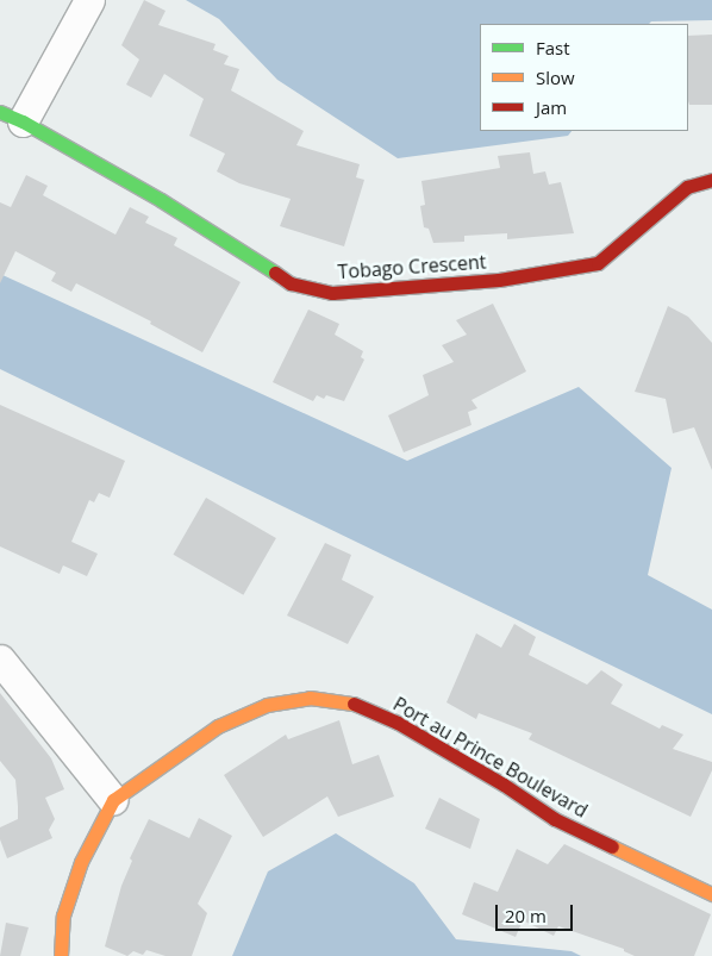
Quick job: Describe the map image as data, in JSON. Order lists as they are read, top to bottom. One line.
{"streets":{"street":["Tobago Crescent","Port au Prince Boulevard"]},"legend":["Fast","Slow","Jam"],"scale_bar":"20 m"}
